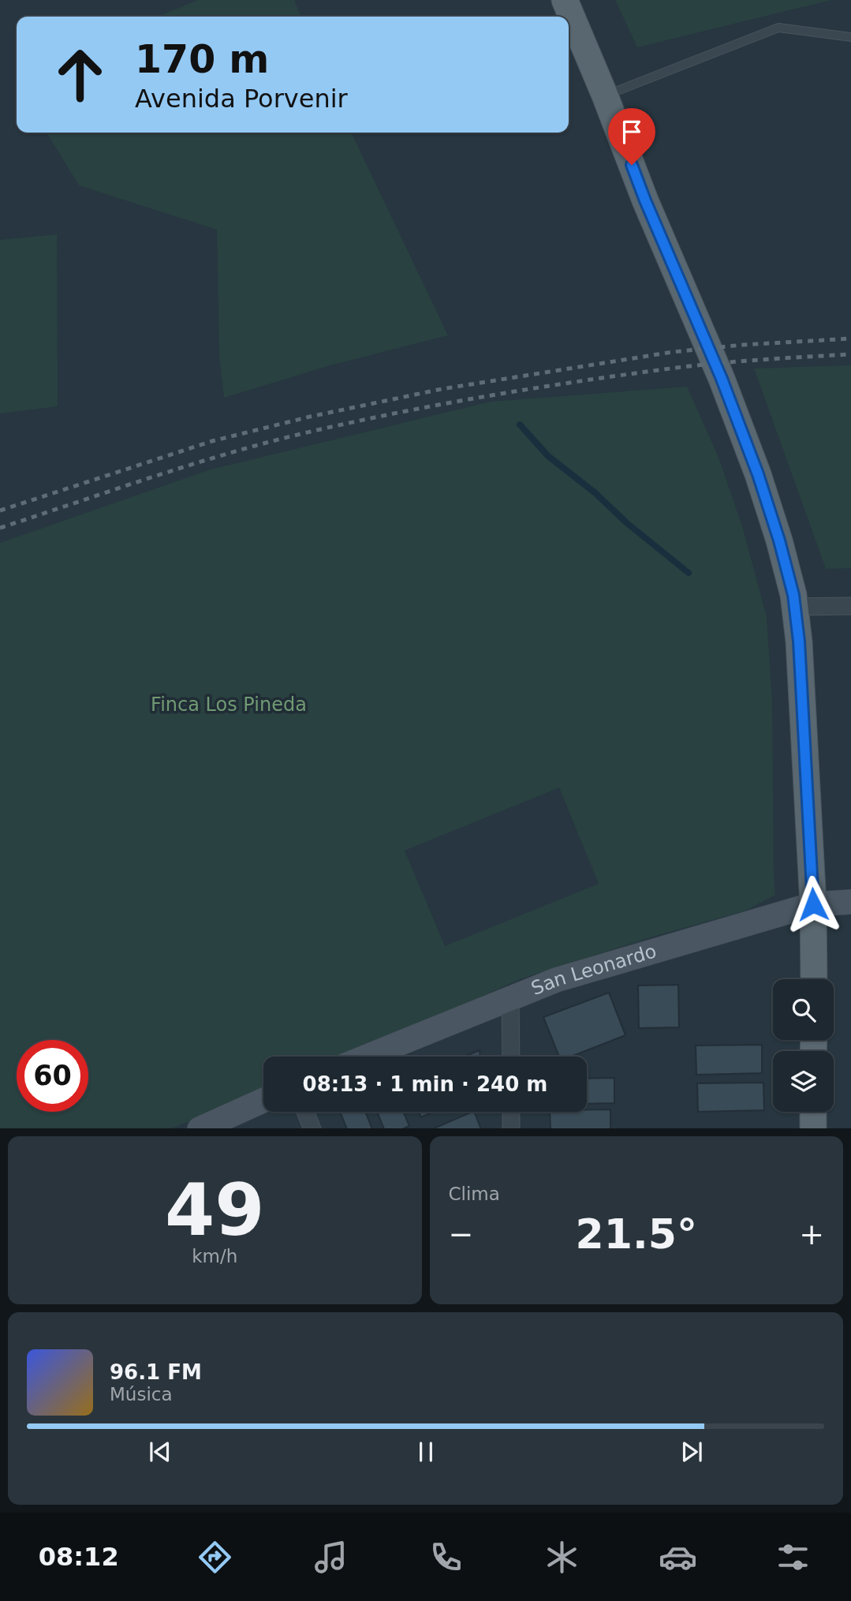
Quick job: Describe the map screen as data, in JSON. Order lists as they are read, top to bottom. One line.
{"streets":{"street":["San Leonardo"]},"parks":["Finca Los Pineda"],"page":{"turn":["170 m","Avenida Porvenir"],"limit":"60","trip":"08:13 · 1 min · 240 m","tile":[["49","km/h"],"Clima"],"heat":["−","21.5°","+"],"song":["96.1 FM","Música"],"tabs":"08:12"}}
